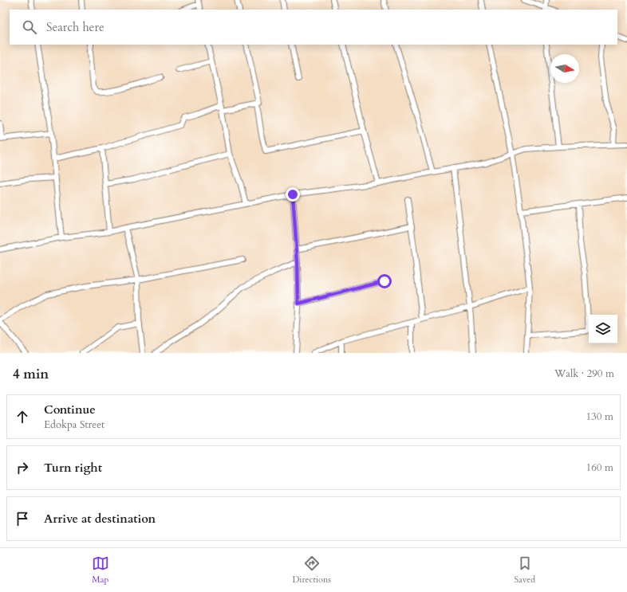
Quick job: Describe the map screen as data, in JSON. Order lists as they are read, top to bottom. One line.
{"north":"right","page":{"search":"Search here","heading":["4 min","Walk · 290 m"],"list":[["Continue","Edokpa Street","130 m"],["Turn right","160 m"],"Arrive at destination"],"nav":["Map","Directions","Saved"]}}
